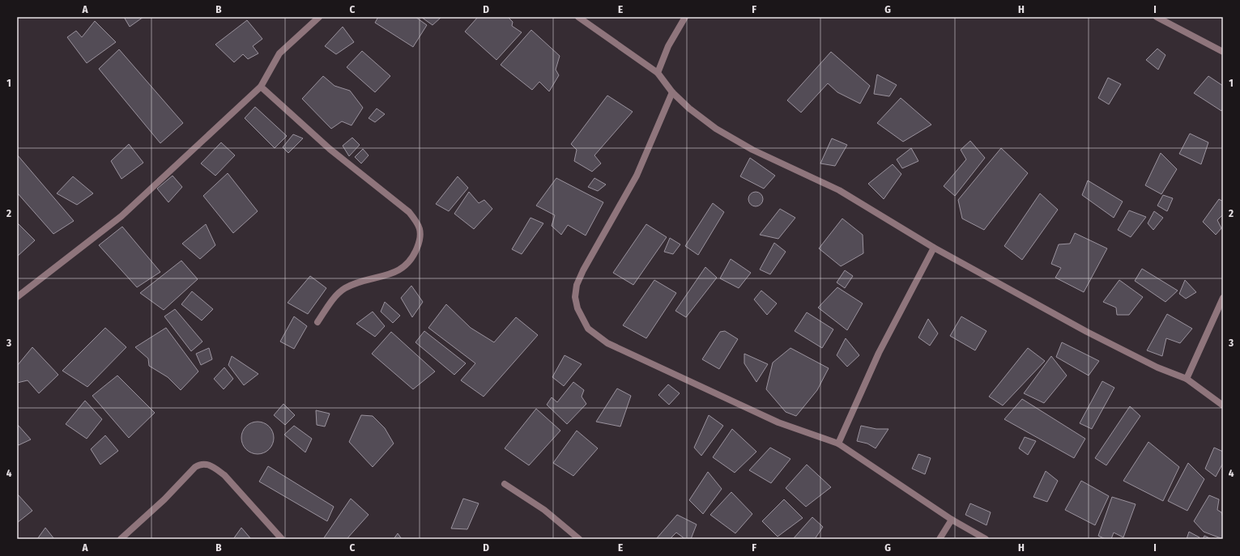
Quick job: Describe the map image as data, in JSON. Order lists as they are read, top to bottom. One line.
{"grid":{"columns":["A","B","C","D","E","F","G","H","I"],"rows":["1","2","3","4"]}}
